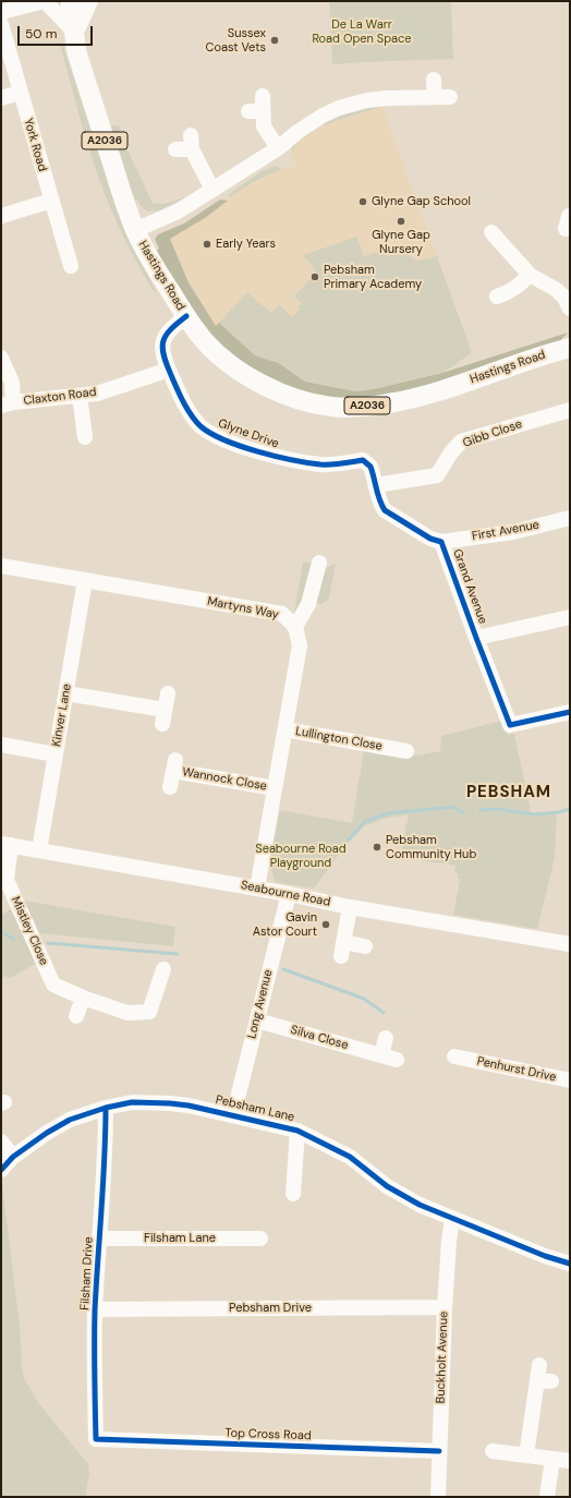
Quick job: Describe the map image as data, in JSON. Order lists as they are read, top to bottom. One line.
{"streets":{"main road":["A2036","Hastings Road"],"street":["York Road","Claxton Road","Glyne Drive","Gibb Close","First Avenue","Grand Avenue","Martyns Way","Kinver Lane","Lullington Close","Wannock Close","Seabourne Road","Mistley Close","Long Avenue","Silva Close","Penhurst Drive","Pebsham Lane","Filsham Lane","Filsham Drive","Pebsham Drive","Buckholt Avenue","Top Cross Road"]},"crossings":[["Hastings Road","Glyne Drive"],["Claxton Road","Glyne Drive"],["Glyne Drive","Gibb Close"],["Glyne Drive","Grand Avenue"],["Gibb Close","Grand Avenue"],["First Avenue","Grand Avenue"],["Martyns Way","Kinver Lane"],["Kinver Lane","Seabourne Road"],["Seabourne Road","Mistley Close"],["Seabourne Road","Long Avenue"],["Long Avenue","Silva Close"],["Long Avenue","Pebsham Lane"],["Pebsham Lane","Filsham Drive"],["Pebsham Lane","Buckholt Avenue"],["Filsham Lane","Filsham Drive"],["Filsham Drive","Pebsham Drive"],["Filsham Drive","Top Cross Road"],["Pebsham Drive","Buckholt Avenue"],["Buckholt Avenue","Top Cross Road"]],"districts":["PEBSHAM"],"parks":["De La Warr Road Open Space","Seabourne Road Playground"],"places":["Sussex Coast Vets","Glyne Gap School","Glyne Gap Nursery","Early Years","Pebsham Primary Academy","Pebsham Community Hub","Gavin Astor Court"],"scale_bar":"50 m"}
